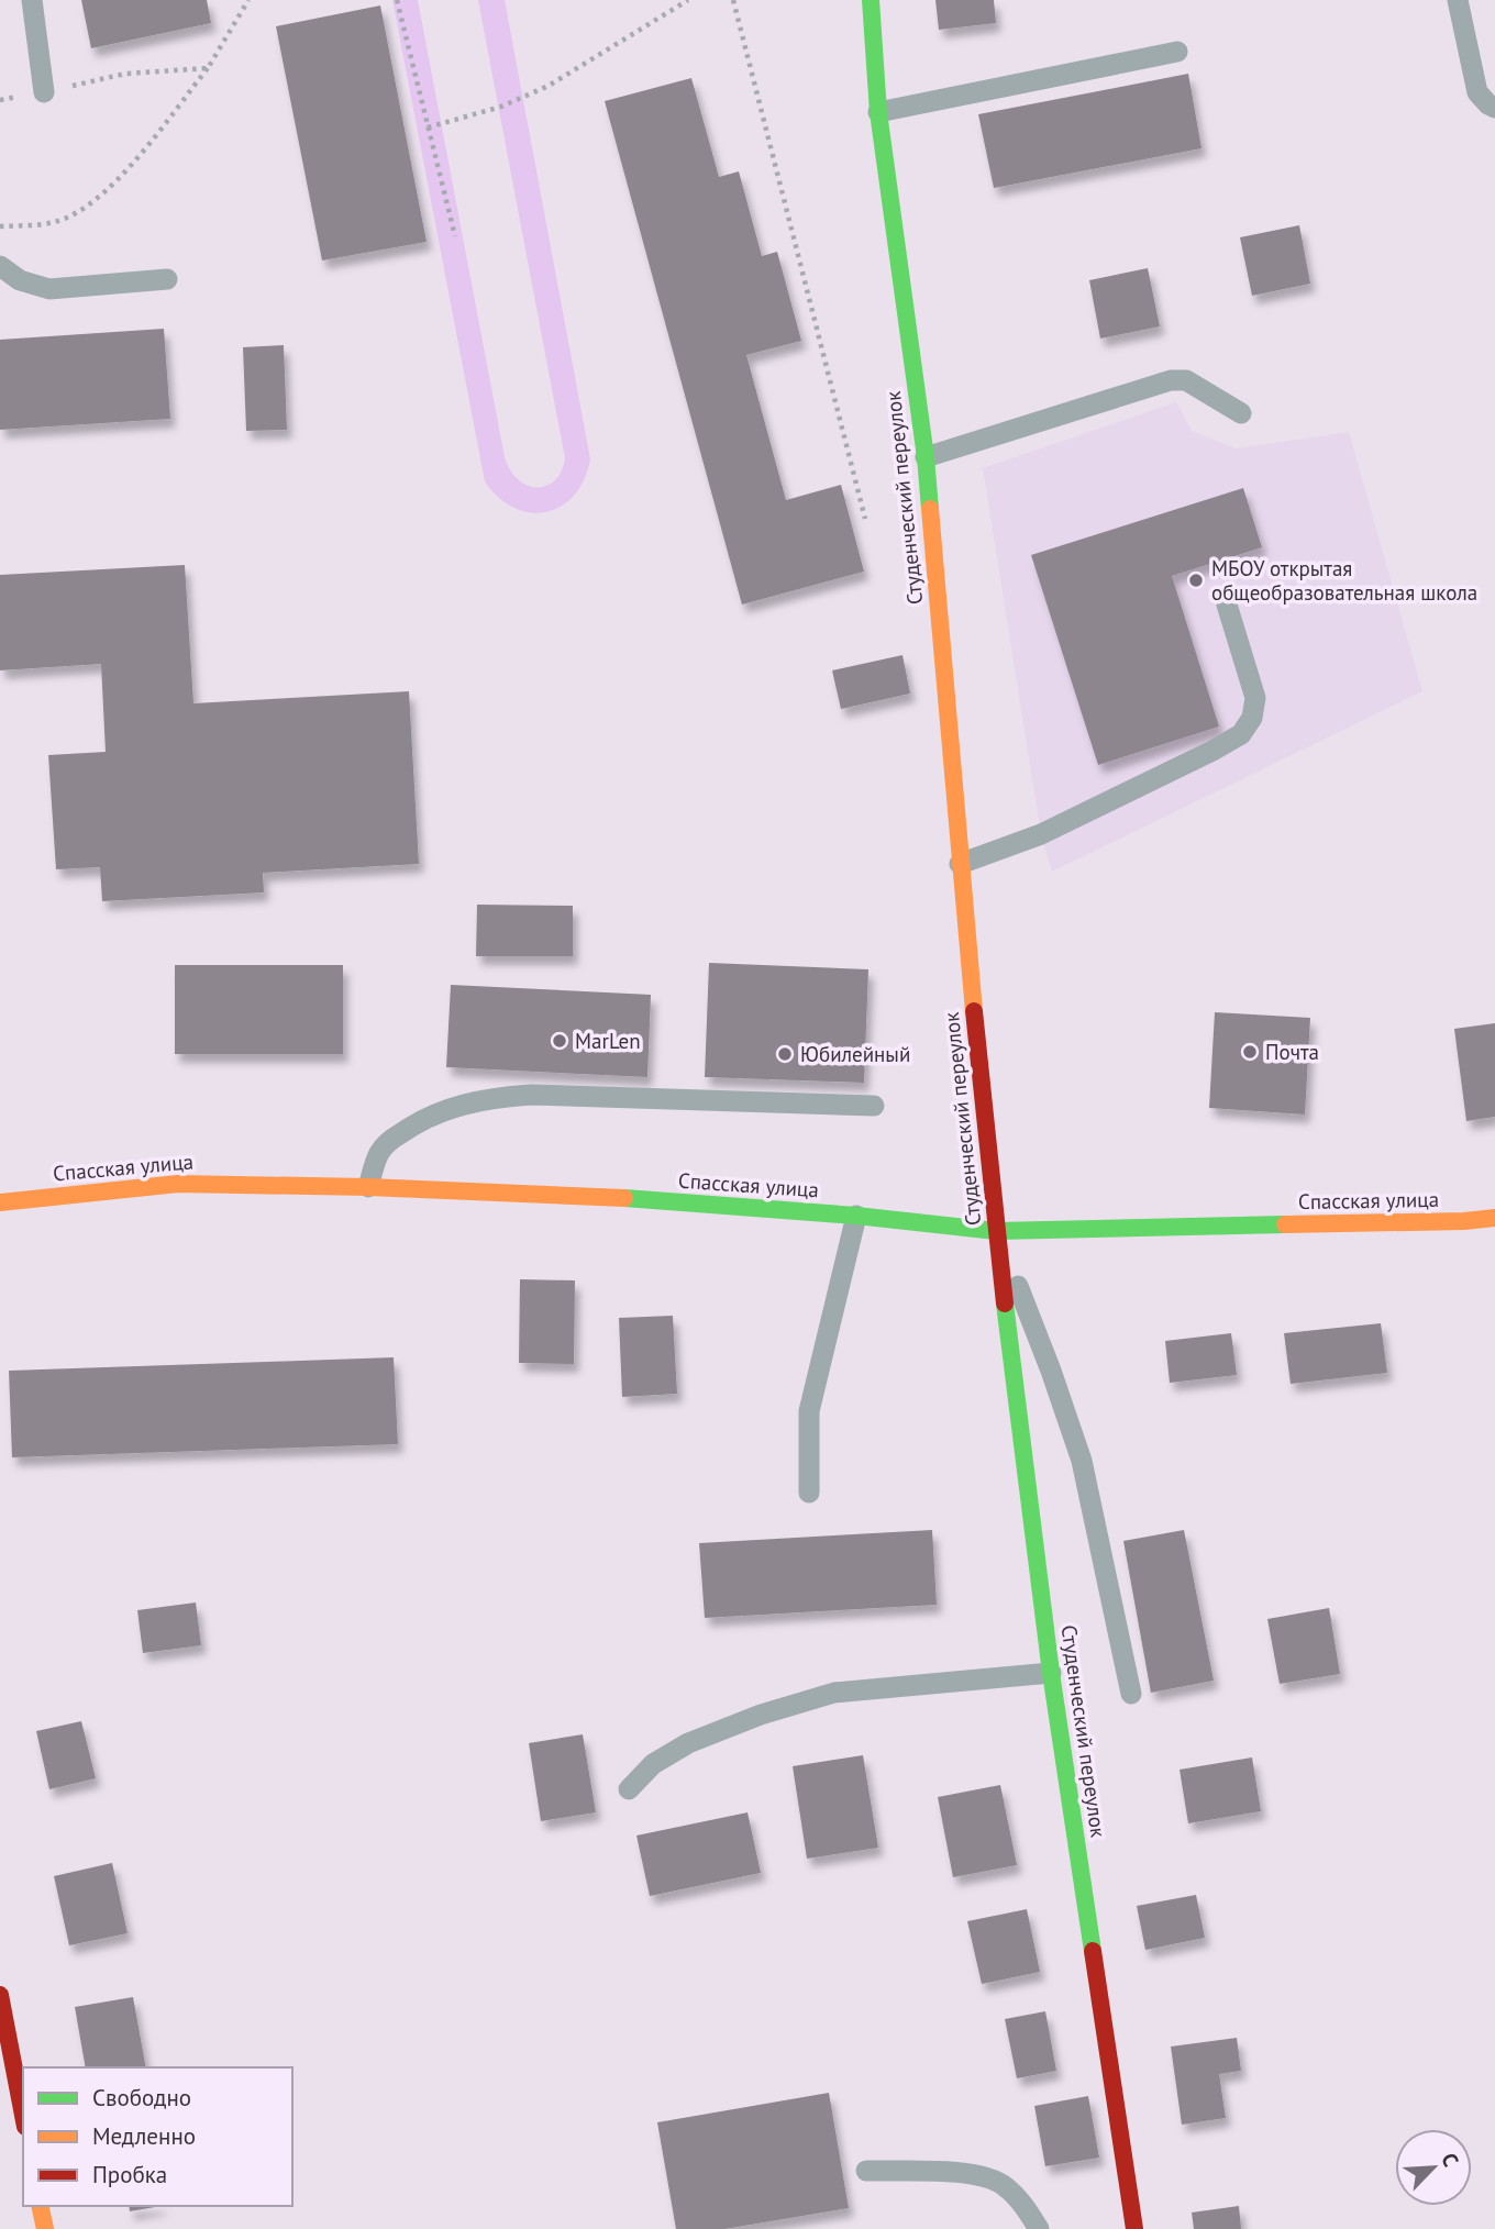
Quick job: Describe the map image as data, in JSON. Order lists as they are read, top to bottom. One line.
{"streets":{"street":["Студенческий переулок","Спасская улица"]},"crossings":[["Студенческий переулок","Спасская улица"]],"places":["МБОУ открытая общеобразовательная школа","MarLen","Почта","Юбилейный"],"legend":["Свободно","Медленно","Пробка"],"north":"top right"}
